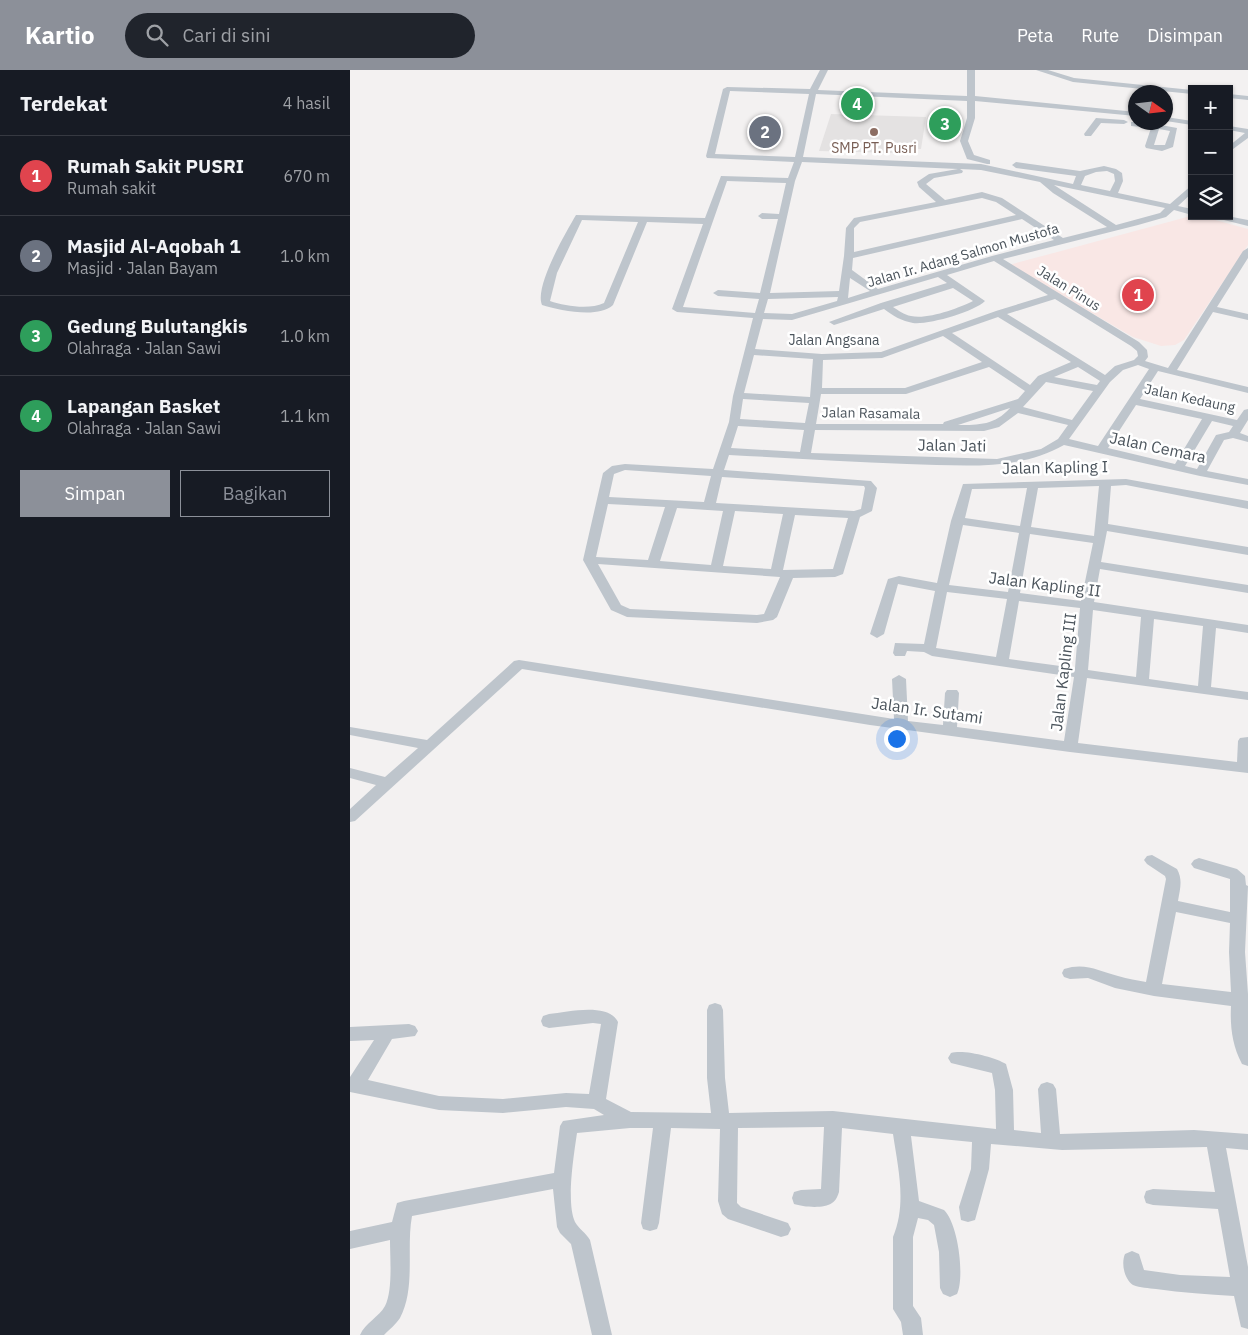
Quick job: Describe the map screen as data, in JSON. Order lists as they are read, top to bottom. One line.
{"streets":{"street":["Jalan Ir. Adang Salmon Mustofa","Jalan Pinus","Jalan Angsana","Jalan Kedaung","Jalan Rasamala","Jalan Jati","Jalan Cemara","Jalan Kapling I","Jalan Kapling II","Jalan Kapling III","Jalan Ir. Sutami"]},"crossings":[["Jalan Ir. Adang Salmon Mustofa","Jalan Pinus"],["Jalan Pinus","Jalan Jati"],["Jalan Jati","Jalan Cemara"],["Jalan Kapling I","Jalan Kapling II"],["Jalan Kapling I","Jalan Kapling III"],["Jalan Kapling II","Jalan Kapling III"],["Jalan Kapling III","Jalan Ir. Sutami"]],"places":["SMP PT. Pusri"],"north":"right","page":{"header":"Kartio","search":"Cari di sini","nav":["Peta","Rute","Disimpan"],"heading":["Terdekat","4 hasil"],"map_buttons":["+","−"],"pins":["4","3","2","1"],"list":[{"mark":"1","name":"Rumah Sakit PUSRI","note":"Rumah sakit","value":"670 m"},{"mark":"2","name":"Masjid Al-Aqobah 1","note":"Masjid · Jalan Bayam","value":"1.0 km"},{"mark":"3","name":"Gedung Bulutangkis","note":"Olahraga · Jalan Sawi","value":"1.0 km"},{"mark":"4","name":"Lapangan Basket","note":"Olahraga · Jalan Sawi","value":"1.1 km"}],"buttons":["Simpan","Bagikan"]}}
